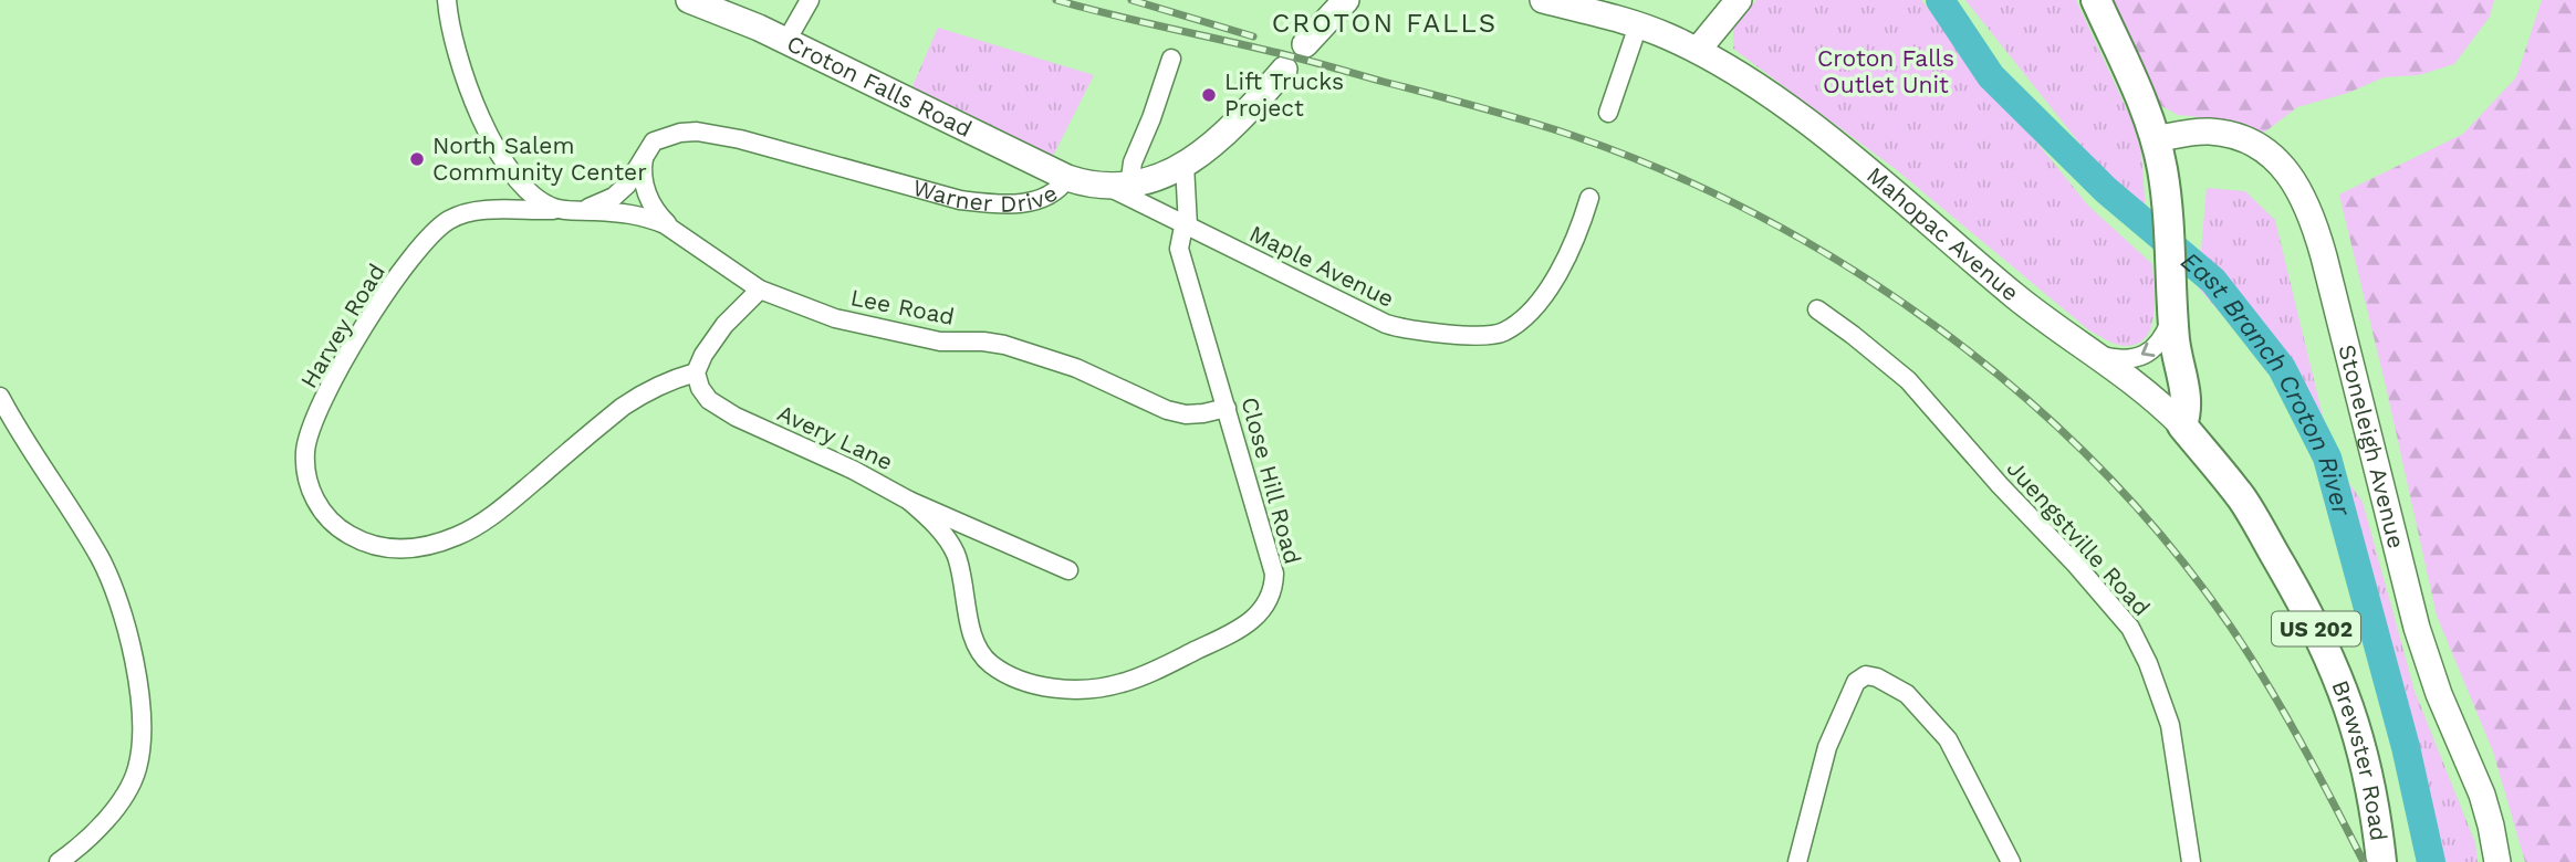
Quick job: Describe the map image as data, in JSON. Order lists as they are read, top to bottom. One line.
{"streets":{"main road":["Croton Falls Road","Warner Drive","Mahopac Avenue","Stoneleigh Avenue","US 202","Brewster Road"],"street":["Maple Avenue","Lee Road","Harvey Road","Avery Lane","Close Hill Road","Juengstville Road"]},"crossings":[["Croton Falls Road","Warner Drive"],["Warner Drive","Maple Avenue"],["Mahopac Avenue","Brewster Road"],["Maple Avenue","Close Hill Road"],["Lee Road","Harvey Road"],["Lee Road","Close Hill Road"],["Harvey Road","Avery Lane"],["Avery Lane","Close Hill Road"]],"districts":["CROTON FALLS"],"water":["East Branch Croton River"],"parks":["Croton Falls Outlet Unit"],"places":["Lift Trucks Project","North Salem Community Center"]}
